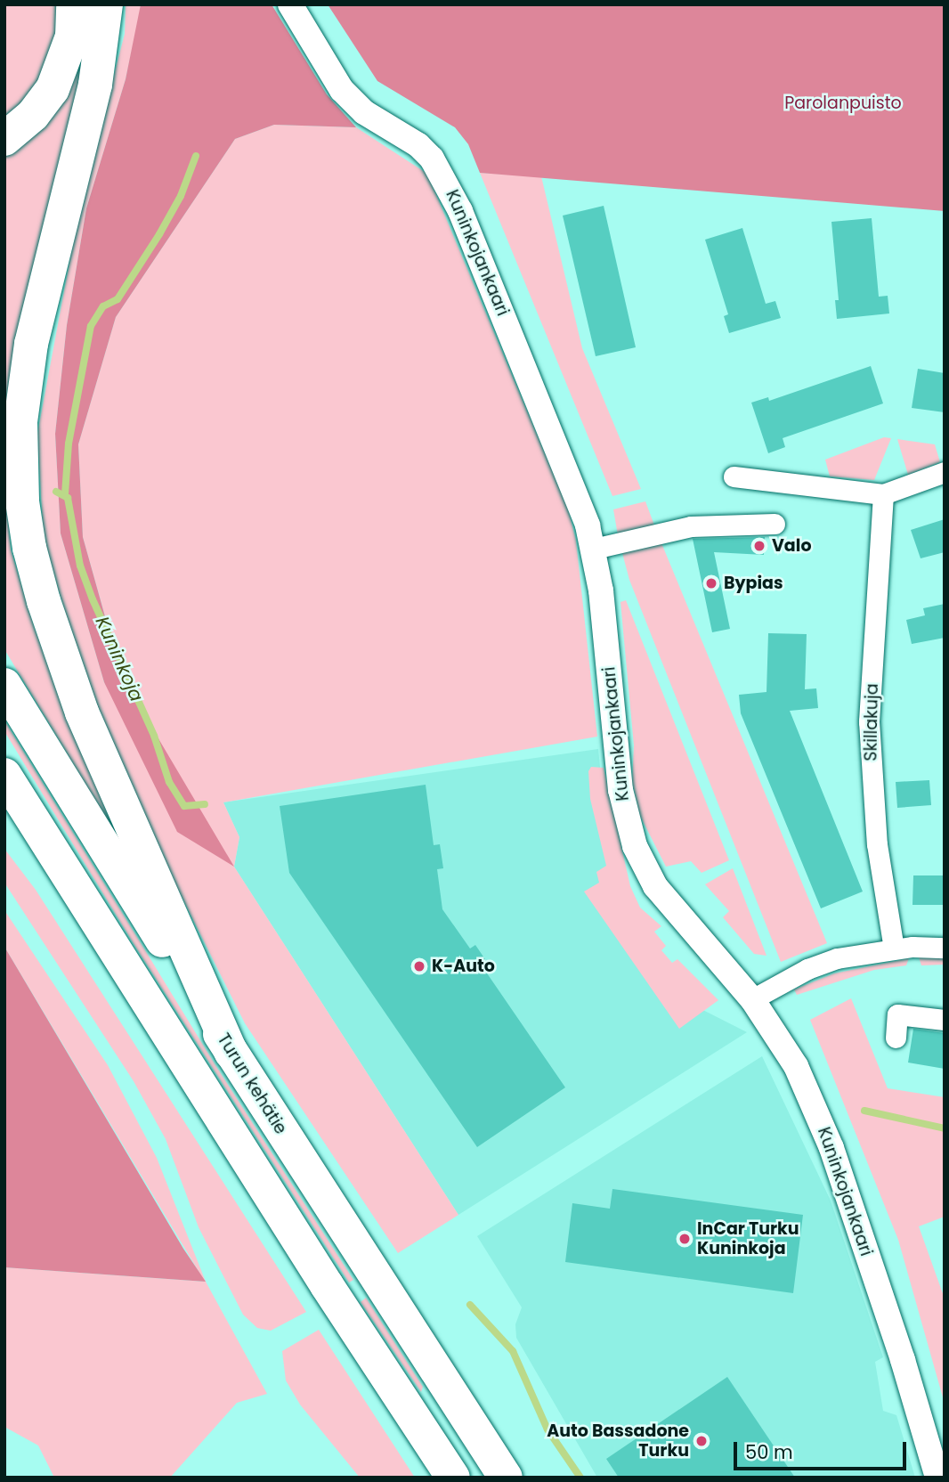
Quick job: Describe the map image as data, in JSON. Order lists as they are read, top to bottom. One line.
{"streets":{"highway":["Turun kehätie"],"street":["Kuninkojankaari","Skillakuja"]},"water":["Kuninkoja"],"parks":["Parolanpuisto"],"places":["Valo","Bypias","K-Auto","InCar Turku Kuninkoja","Auto Bassadone Turku"],"scale_bar":"50 m"}
